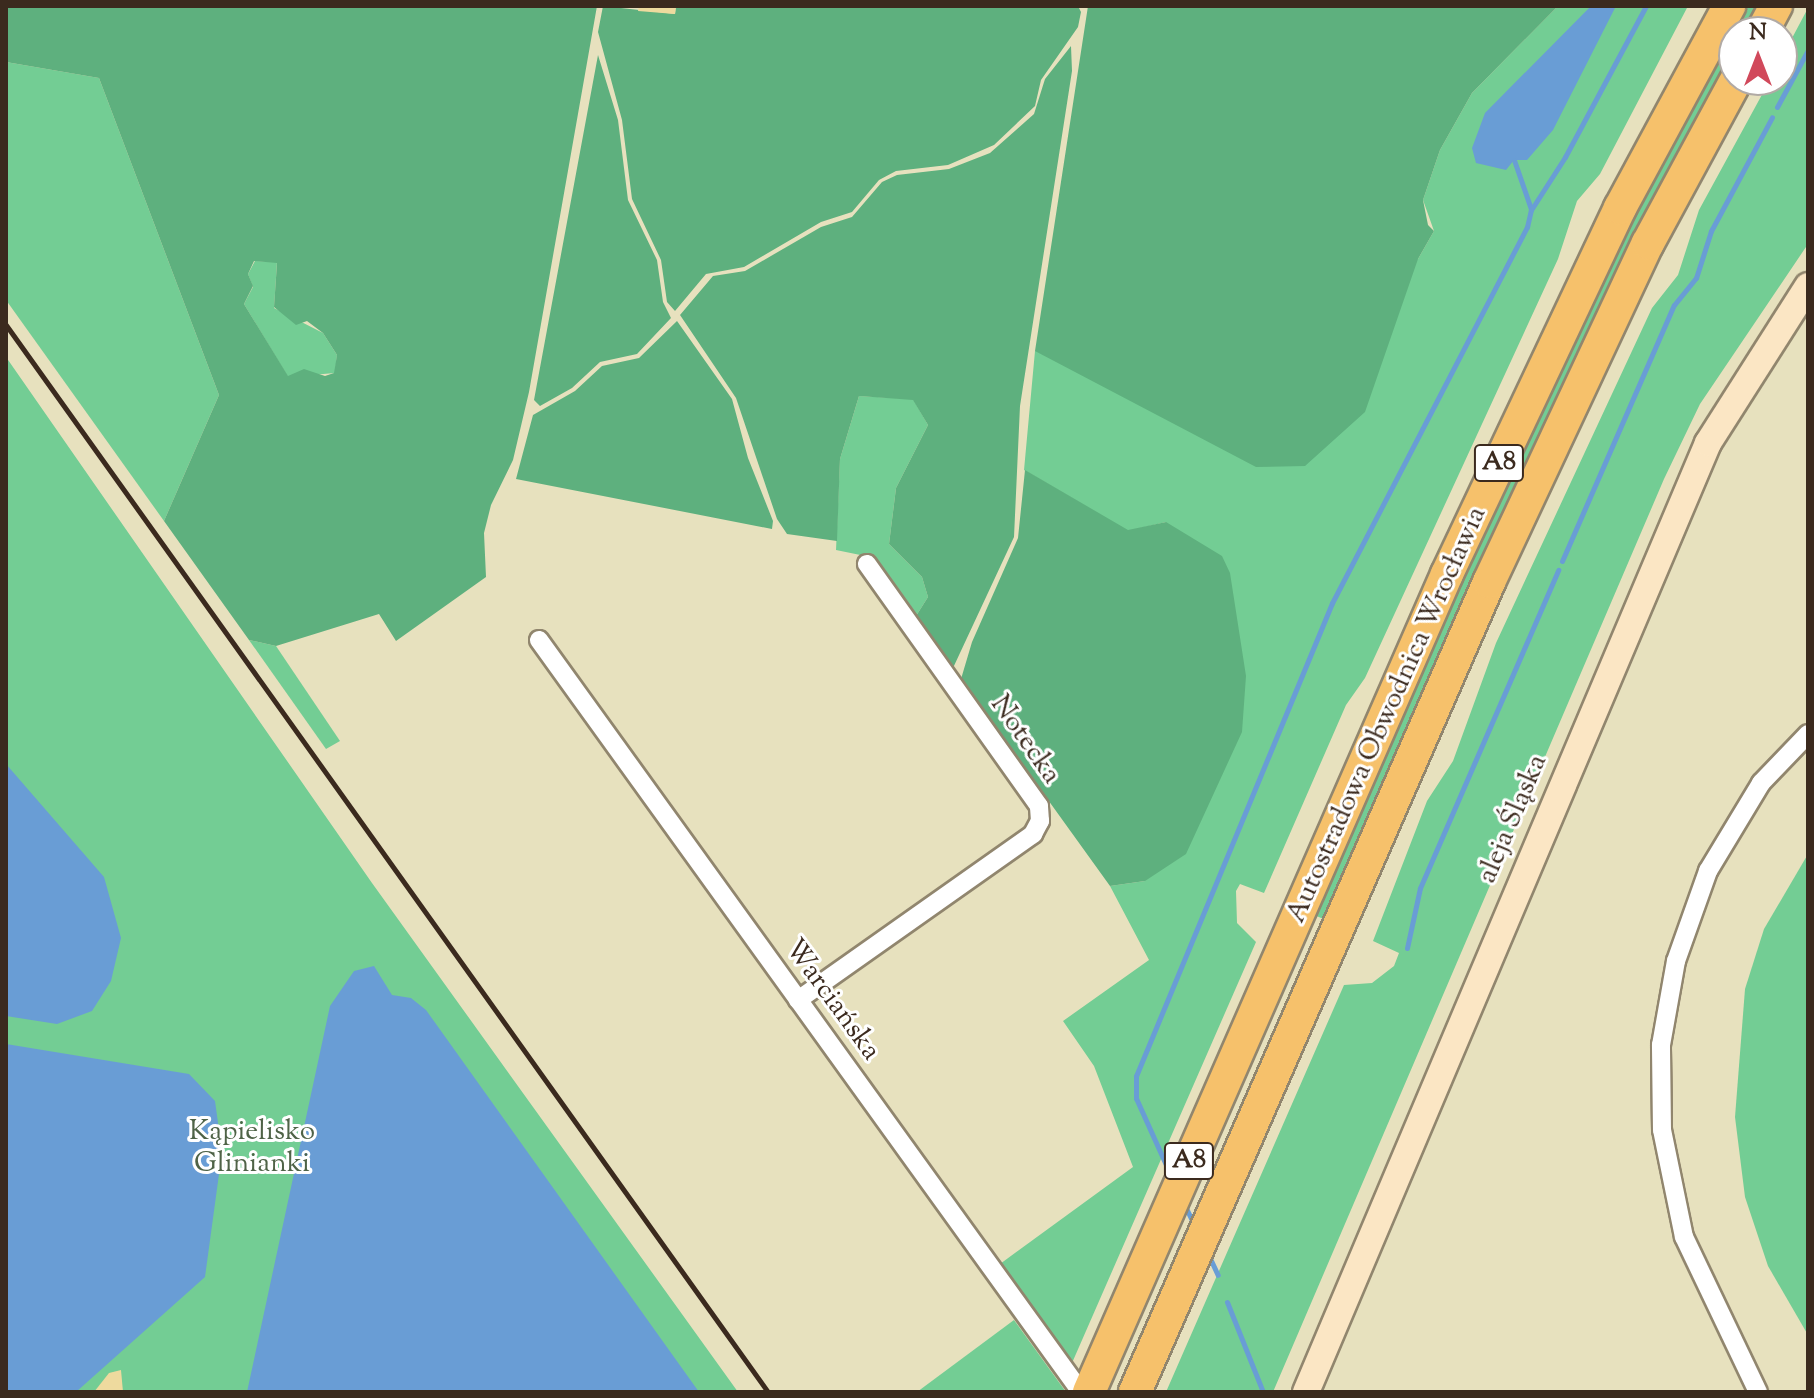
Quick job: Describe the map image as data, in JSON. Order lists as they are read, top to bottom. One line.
{"streets":{"highway":["A8","Autostradowa Obwodnica Wrocławia"],"street":["Notecka","aleja Śląska","Warciańska"]},"crossings":[["Notecka","Warciańska"]],"parks":["Kąpielisko Glinianki"],"north":"top"}
